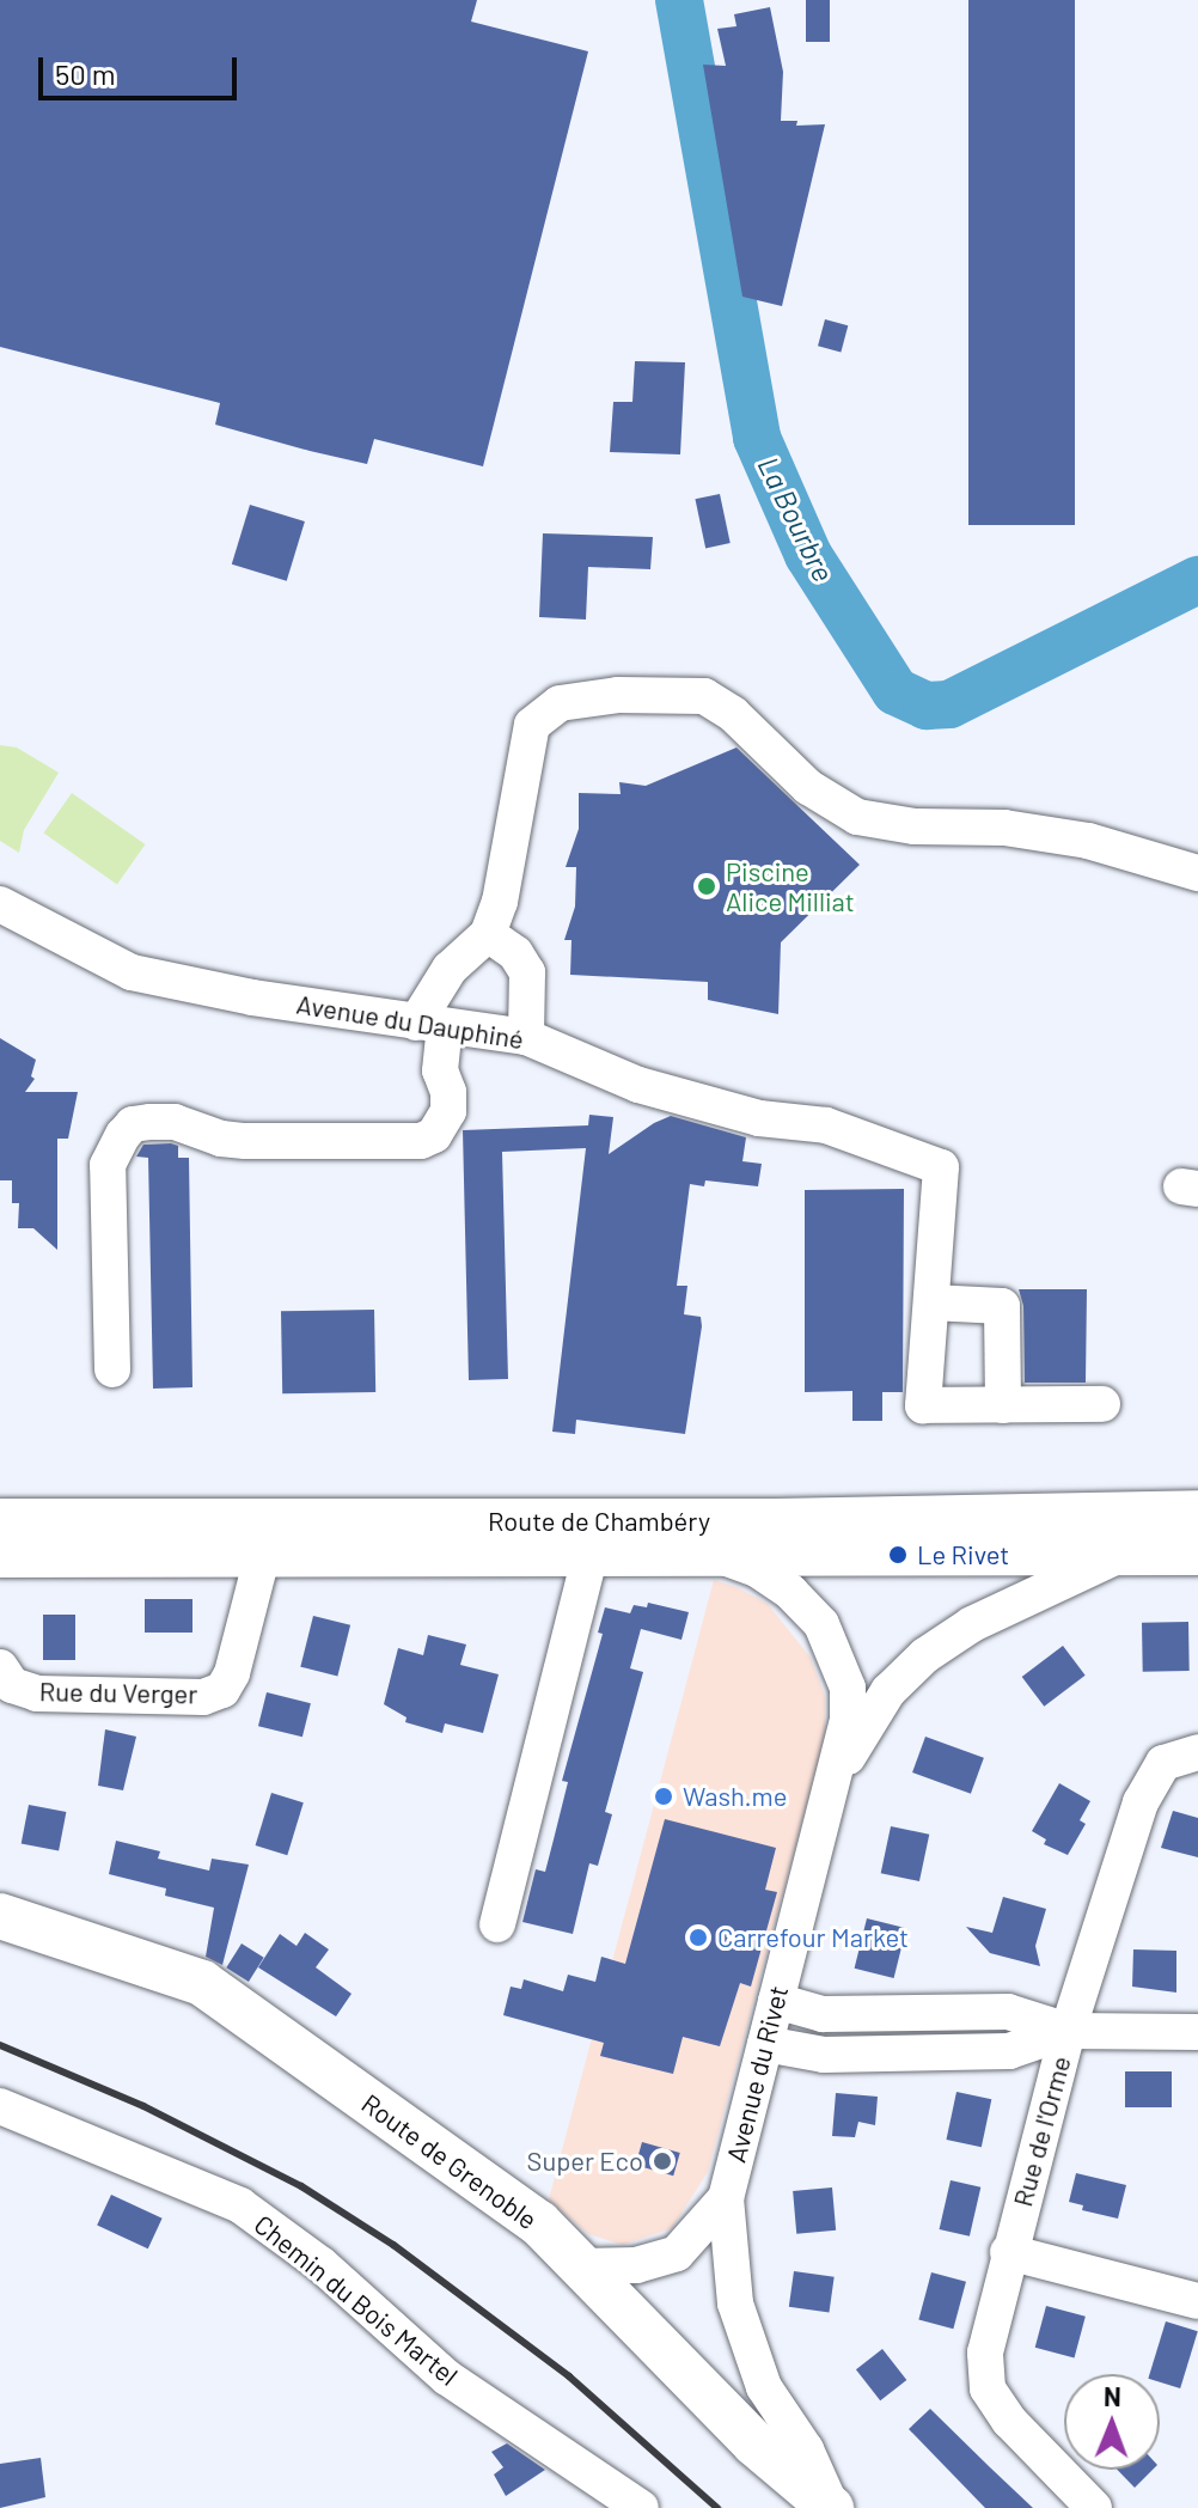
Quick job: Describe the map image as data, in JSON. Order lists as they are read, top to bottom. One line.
{"streets":{"main road":["Route de Chambéry","Route de Grenoble"],"street":["Avenue du Dauphiné","Rue du Verger","Avenue du Rivet","Rue de l'Orme","Chemin du Bois Martel"]},"crossings":[["Route de Chambéry","Rue du Verger"],["Route de Chambéry","Avenue du Rivet"],["Avenue du Rivet","Route de Grenoble"]],"water":["La Bourbre"],"places":["Piscine Alice Milliat","Le Rivet","Wash.me","Carrefour Market","Super Eco"],"scale_bar":"50 m","north":"top"}
